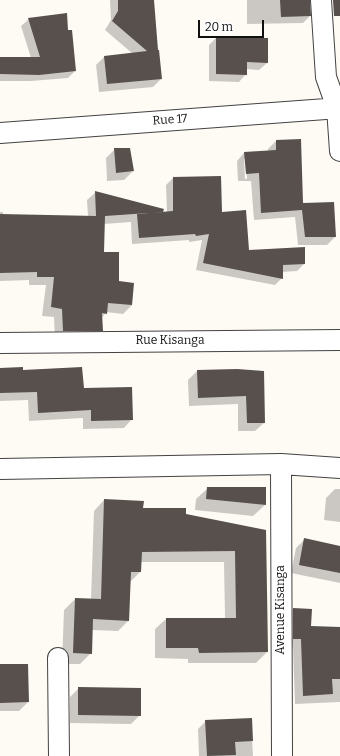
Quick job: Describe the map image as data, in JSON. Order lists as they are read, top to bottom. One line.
{"streets":{"street":["Rue 17","Rue Kisanga","Avenue Kisanga"]},"scale_bar":"20 m"}
